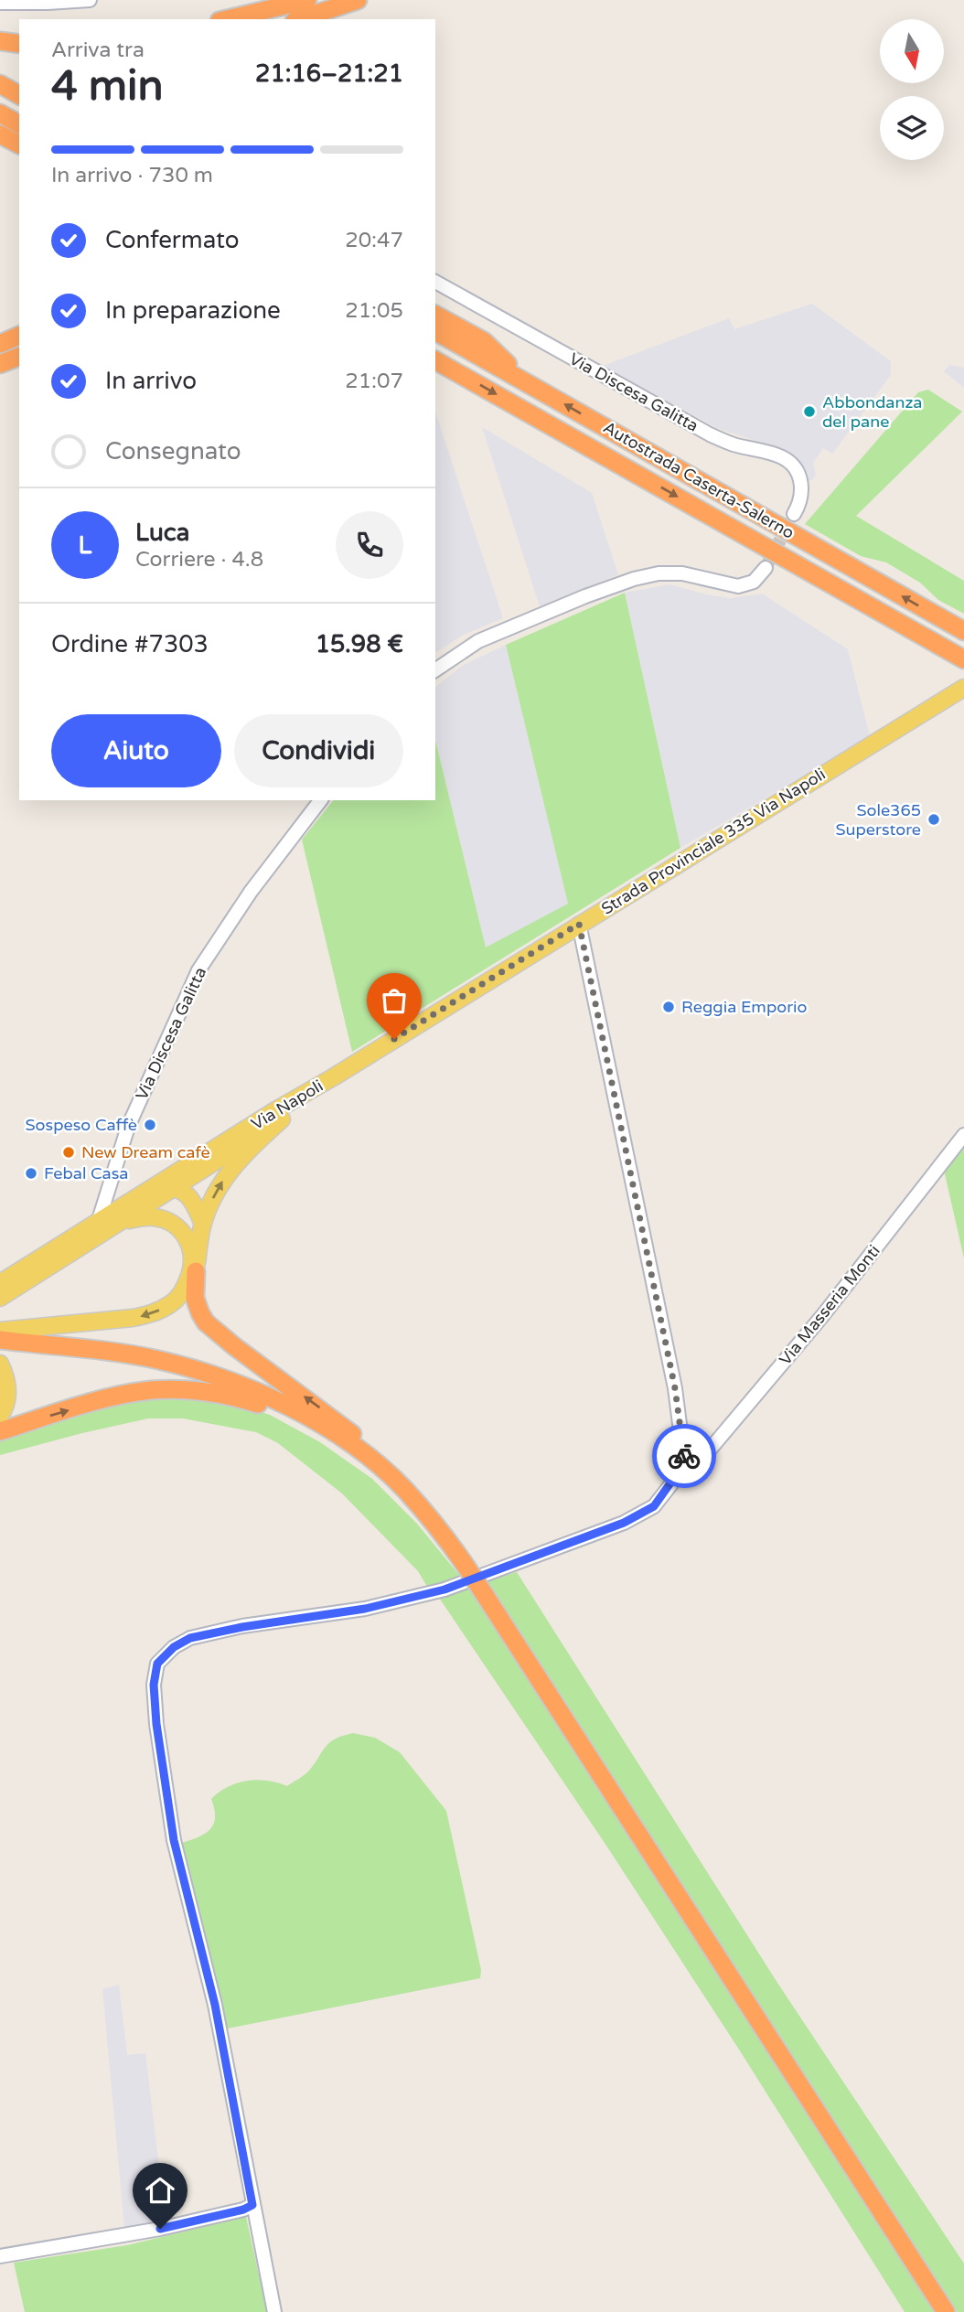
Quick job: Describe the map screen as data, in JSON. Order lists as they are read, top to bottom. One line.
{"streets":{"highway":["Autostrada Caserta-Salerno"],"main road":["Strada Provinciale 335 Via Napoli","Via Napoli"],"street":["Via Discesa Galitta","Via Masseria Monti"]},"crossings":[["Via Discesa Galitta","Via Napoli"],["Strada Provinciale 335 Via Napoli","Via Napoli"]],"places":["Abbondanza del pane","Sole365 Superstore","Reggia Emporio","Sospeso Caffè","New Dream cafè","Febal Casa"],"north":"bottom","page":{"heading":["4 min","Arriva tra","21:16–21:21"],"panel":["Luca","Corriere · 4.8","Ordine #7303","15.98 €"],"bar":"In arrivo · 730 m","list":[["Confermato","20:47"],["In preparazione","21:05"],["In arrivo","21:07"],"Consegnato"],"round":"L","buttons":["Aiuto","Condividi"]}}
